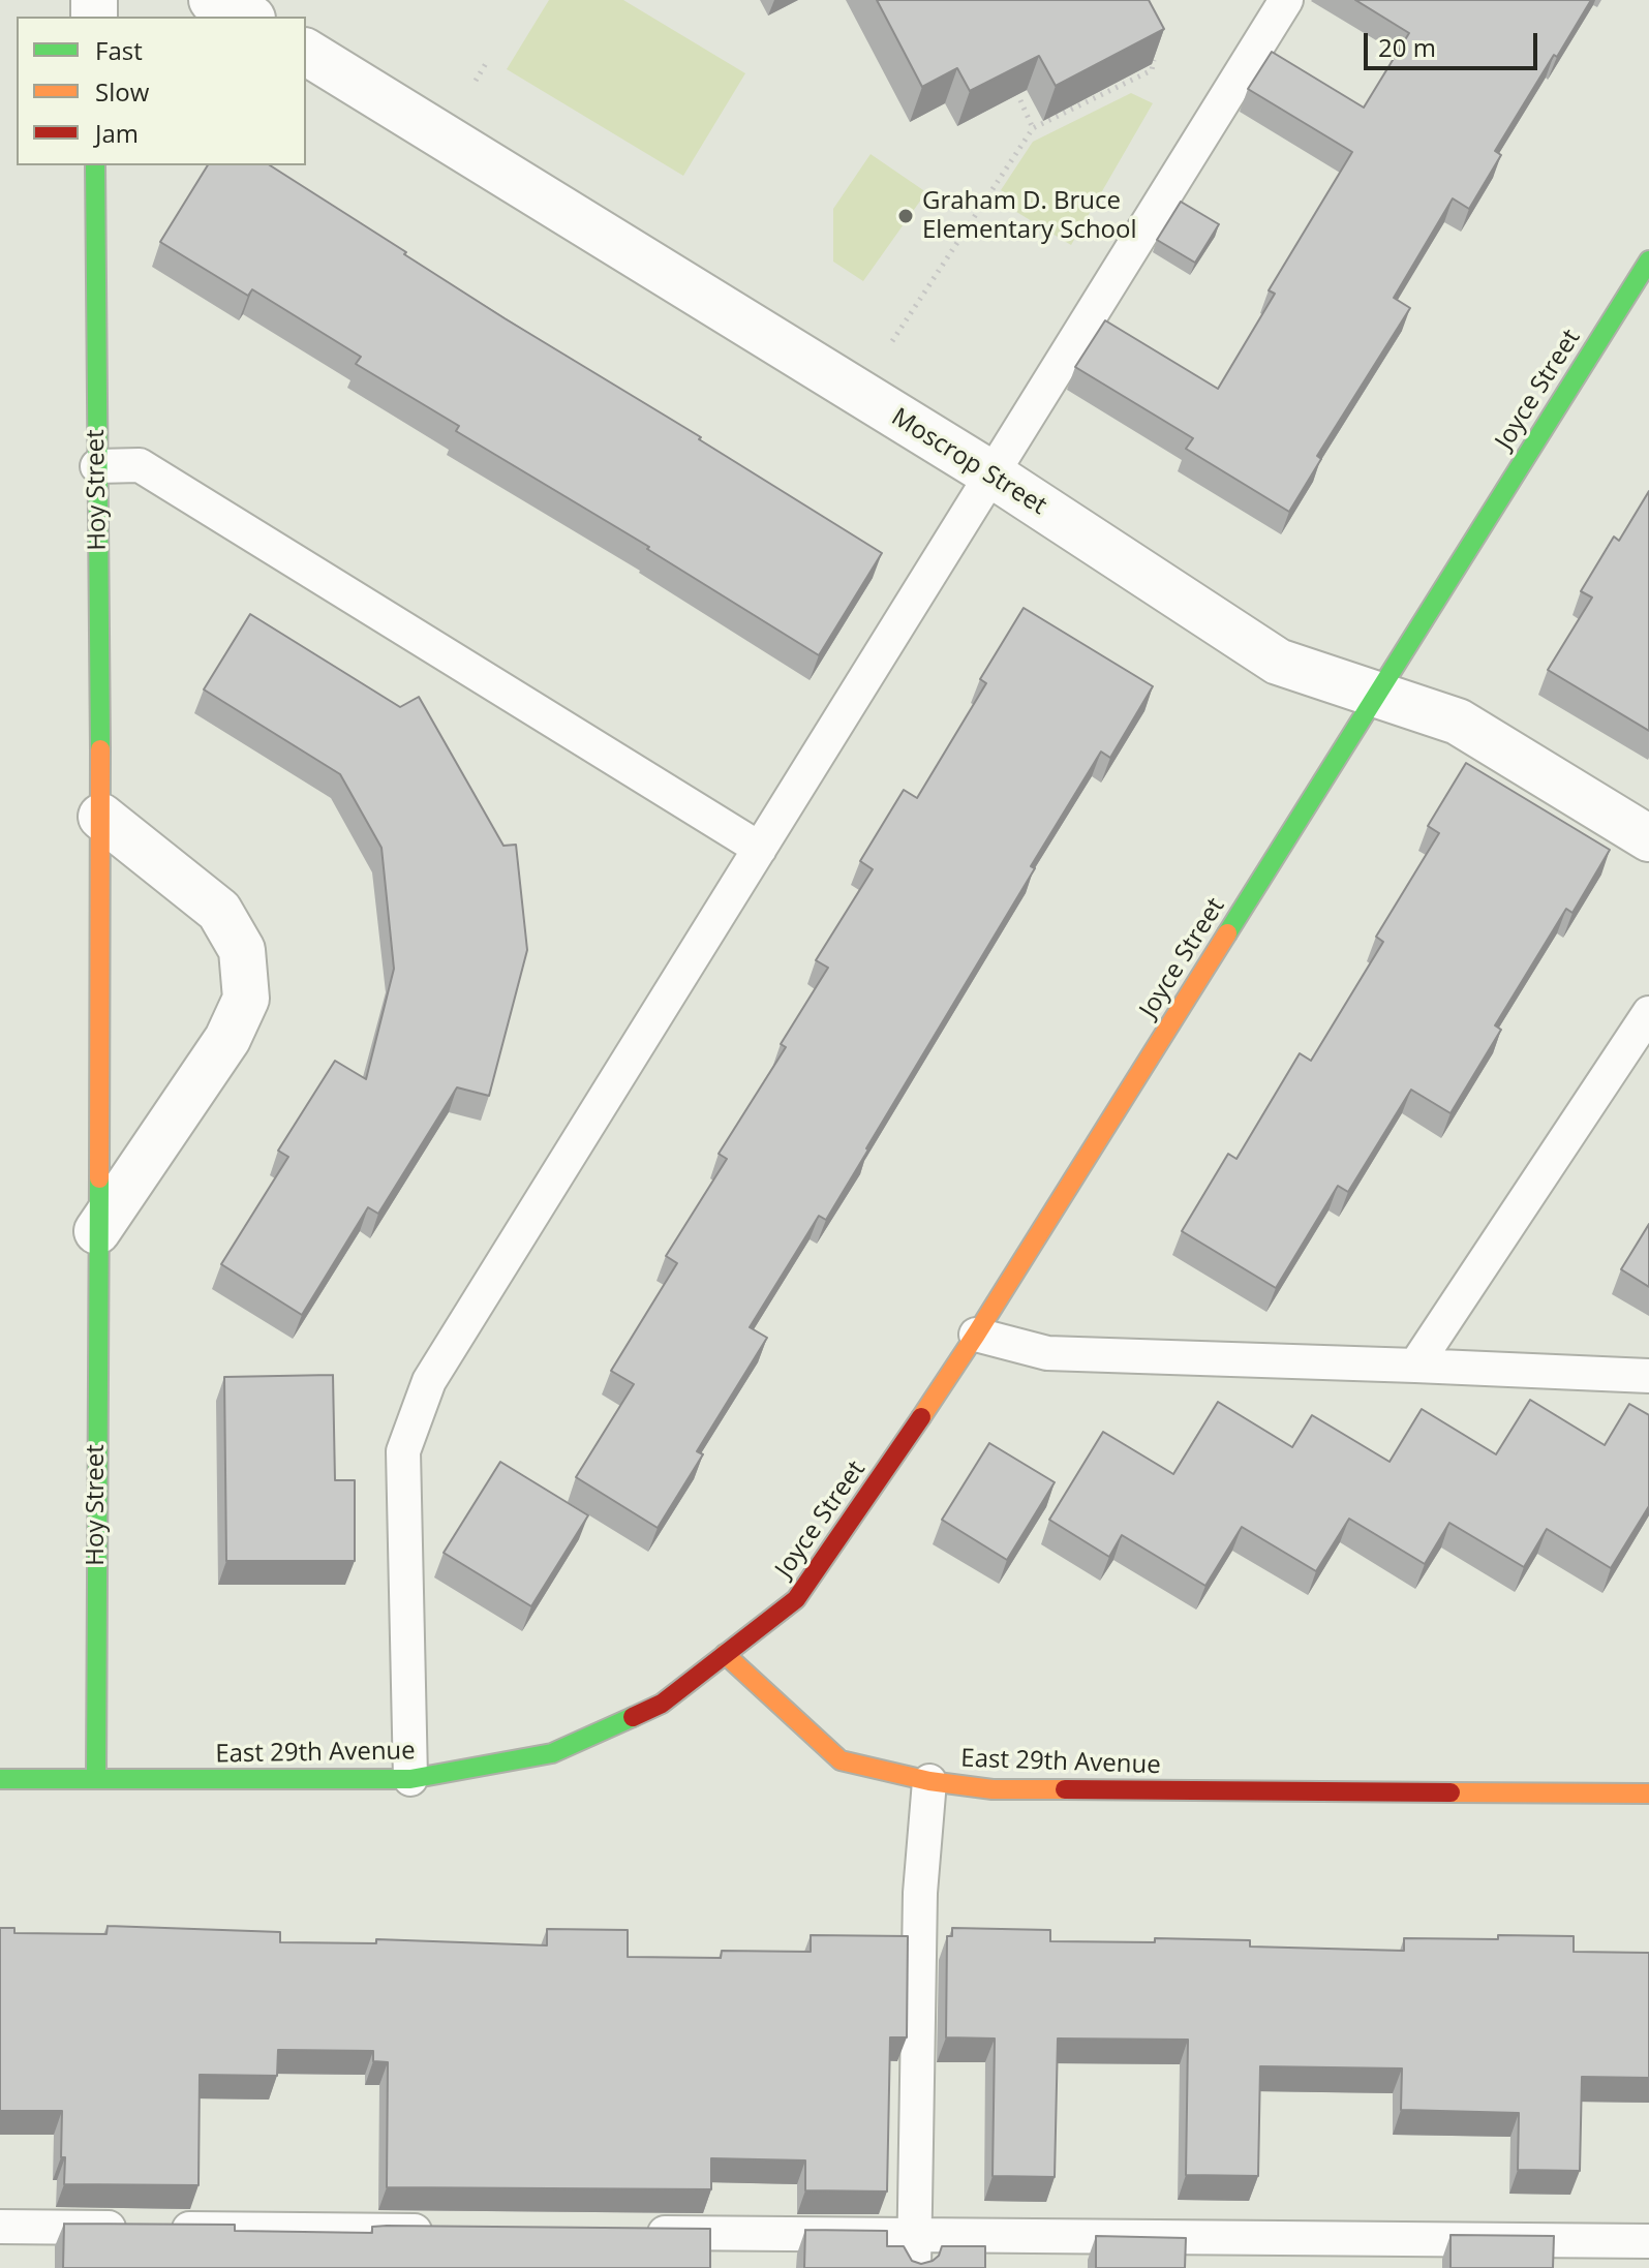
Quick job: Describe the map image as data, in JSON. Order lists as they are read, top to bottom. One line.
{"streets":{"street":["Joyce Street","Moscrop Street","Hoy Street","East 29th Avenue"]},"crossings":[["Joyce Street","Moscrop Street"],["Joyce Street","East 29th Avenue"],["Hoy Street","East 29th Avenue"]],"places":["Graham D. Bruce Elementary School"],"legend":["Fast","Slow","Jam"],"scale_bar":"20 m"}
